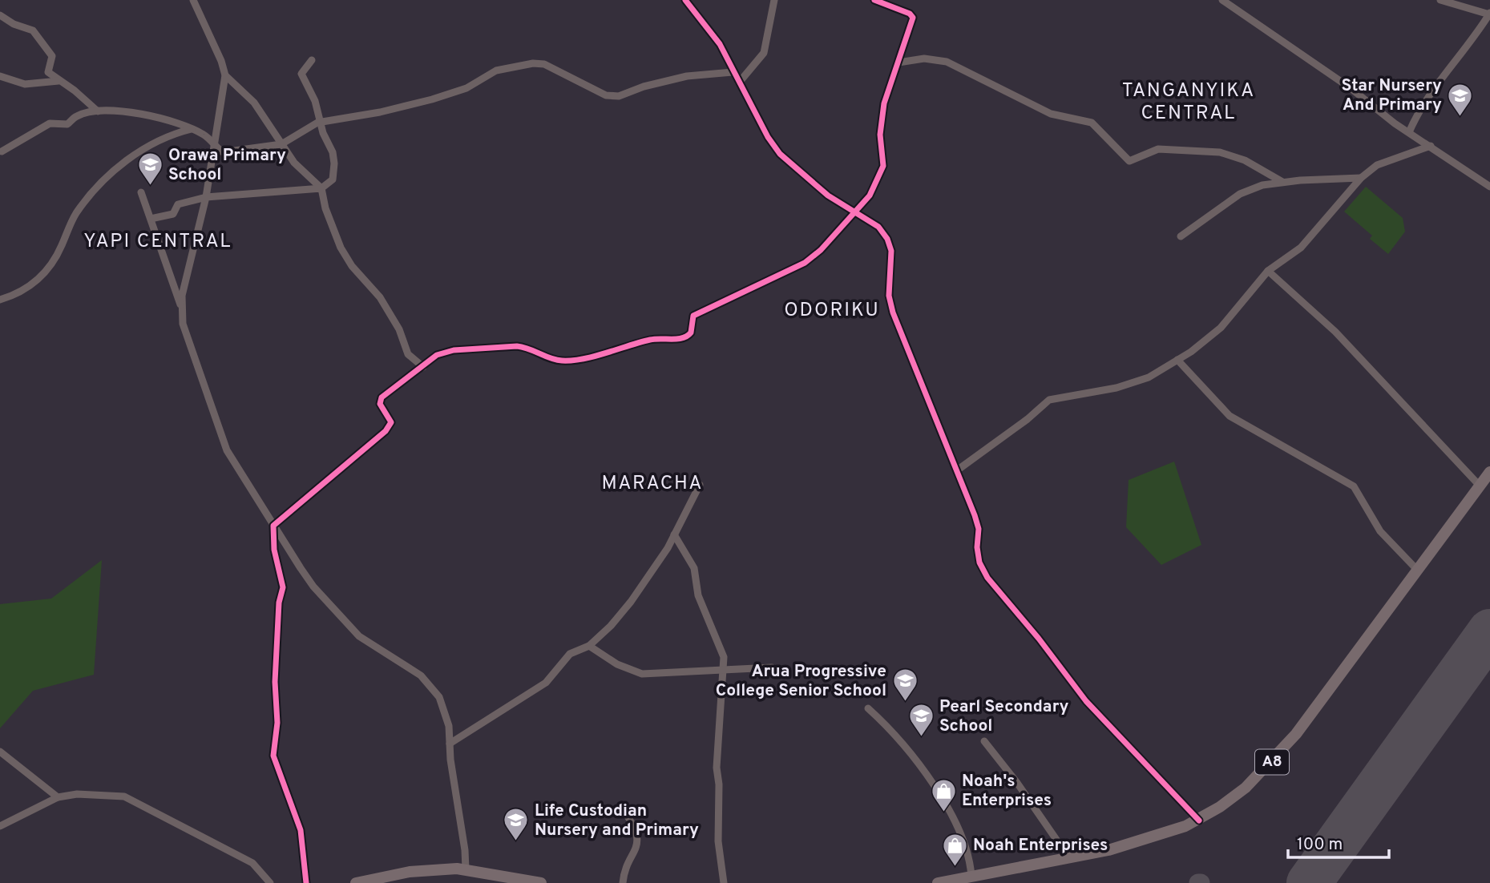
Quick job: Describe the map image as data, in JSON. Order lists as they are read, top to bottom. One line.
{"streets":{"main road":["A8"]},"districts":["TANGANYIKA CENTRAL","YAPI CENTRAL","ODORIKU","MARACHA"],"places":{"school or university":["Star Nursery And Primary","Orawa Primary School","Arua Progressive College Senior School","Pearl Secondary School","Life Custodian Nursery and Primary"],"shop":["Noah's Enterprises","Noah Enterprises"]},"scale_bar":"100 m"}
